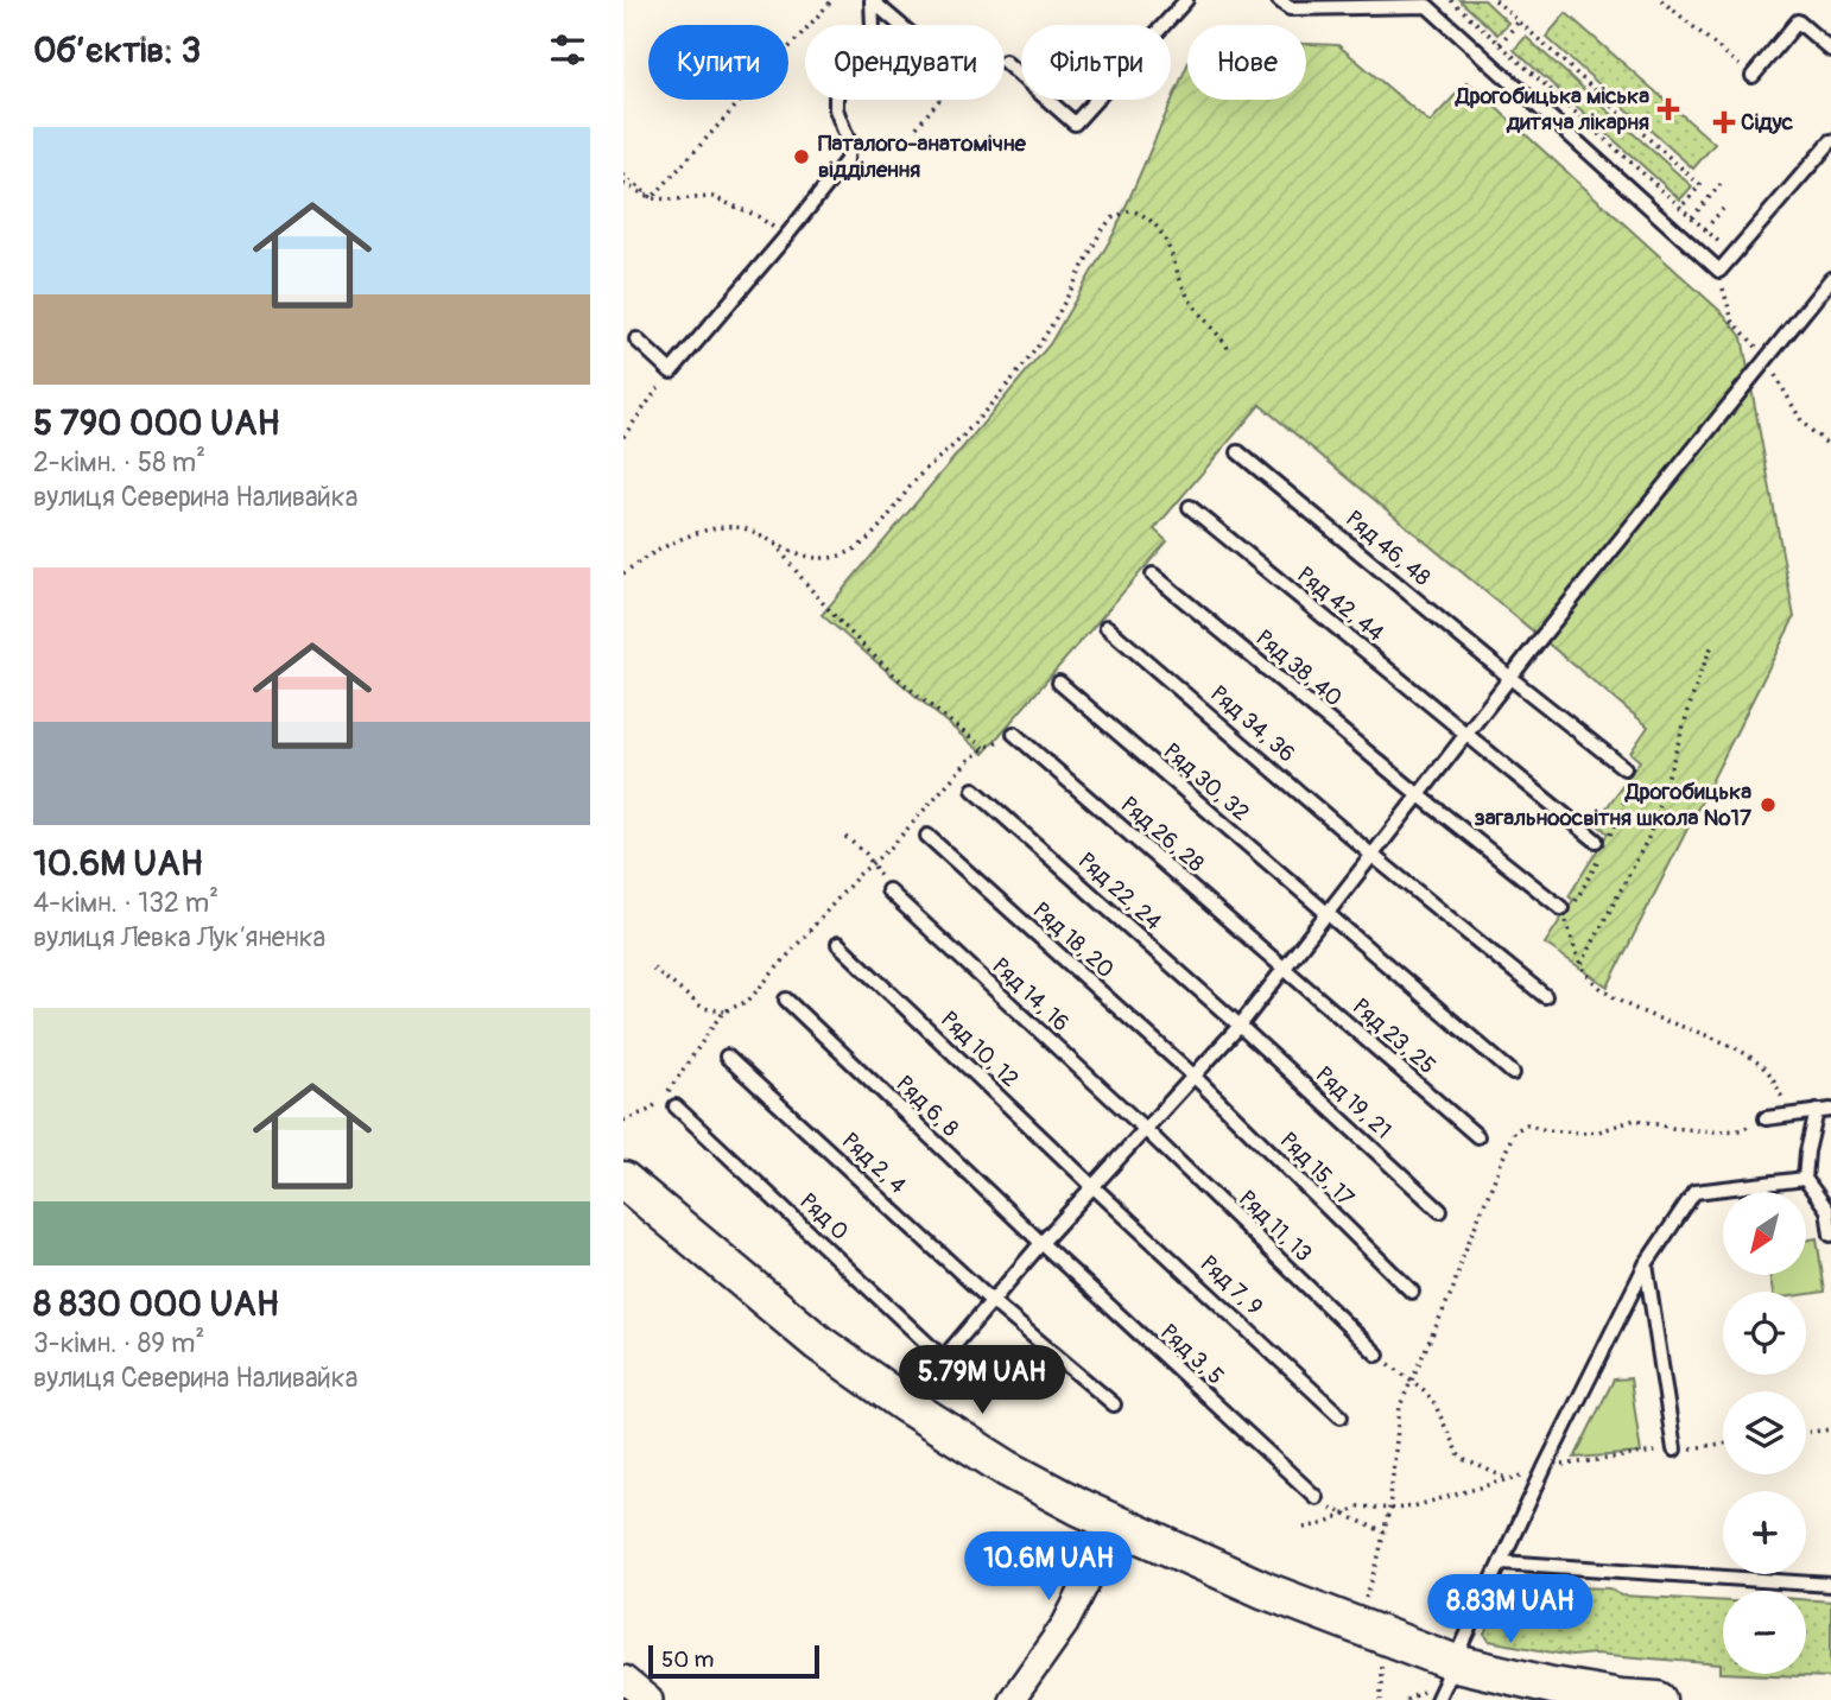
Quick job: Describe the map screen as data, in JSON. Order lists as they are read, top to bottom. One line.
{"streets":{"lane":["Ряд 46, 48","Ряд 42, 44","Ряд 38, 40","Ряд 34, 36","Ряд 30, 32","Ряд 26, 28","Ряд 22, 24","Ряд 18, 20","Ряд 14, 16","Ряд 23, 25","Ряд 10, 12","Ряд 19, 21","Ряд 6, 8","Ряд 2, 4","Ряд 15, 17","Ряд 0","Ряд 11, 13","Ряд 7, 9","Ряд 3, 5"]},"crossings":[["Ряд 26, 28","Ряд 23, 25"],["Ряд 22, 24","Ряд 19, 21"],["Ряд 18, 20","Ряд 15, 17"],["Ряд 14, 16","Ряд 11, 13"],["Ряд 10, 12","Ряд 7, 9"],["Ряд 6, 8","Ряд 3, 5"]],"places":{"health":["Дрогобицька міська дитяча лікарня","Сідус"],"other":["Паталого-анатомічне відділення","Дрогобицька загальноосвітня школа №17"]},"scale_bar":"50 m","north":"bottom left","page":{"heading":"Об’єктів: 3","chip":["Купити","Орендувати","Фільтри","Нове"],"list":[{"name":"5 790 000 UAH","note":"2-кімн. · 58 m² · вулиця Северина Наливайка"},{"name":"10.6M UAH","note":"4-кімн. · 132 m² · вулиця Левка Лукʼяненка"},{"name":"8 830 000 UAH","note":"3-кімн. · 89 m² · вулиця Северина Наливайка"}],"map_buttons":["+","−"],"price":["5.79M UAH","10.6M UAH","8.83M UAH"],"scale":"50 m"}}
